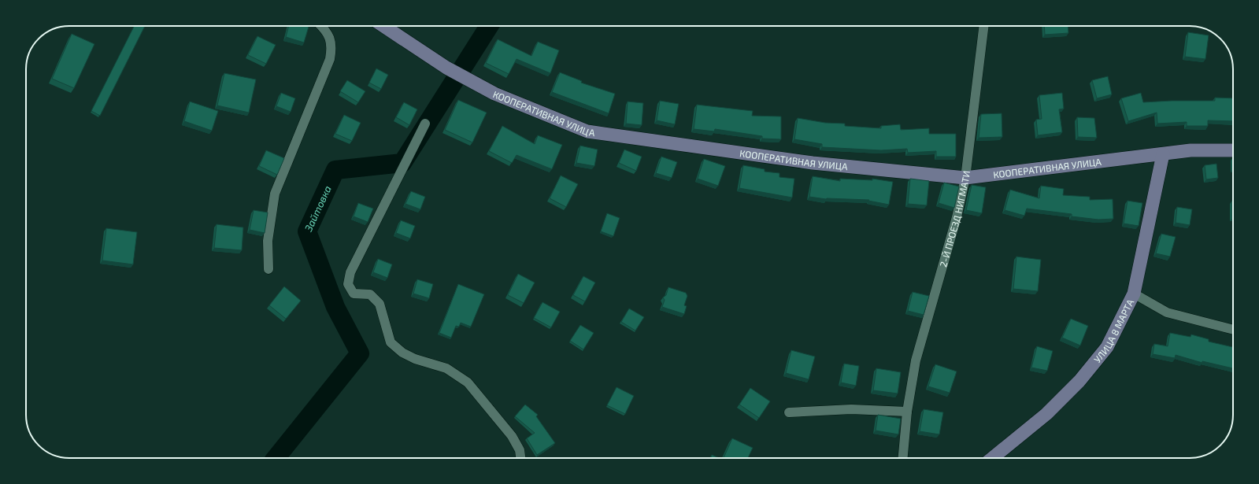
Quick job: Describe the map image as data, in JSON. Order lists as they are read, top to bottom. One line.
{"streets":{"main road":["КООПЕРАТИВНАЯ УЛИЦА","УЛИЦА 8 МАРТА"],"street":["2-Й ПРОЕЗД НИГМАТИ"]},"crossings":[["КООПЕРАТИВНАЯ УЛИЦА","2-Й ПРОЕЗД НИГМАТИ"],["КООПЕРАТИВНАЯ УЛИЦА","УЛИЦА 8 МАРТА"]],"water":["Зайтовка"]}
